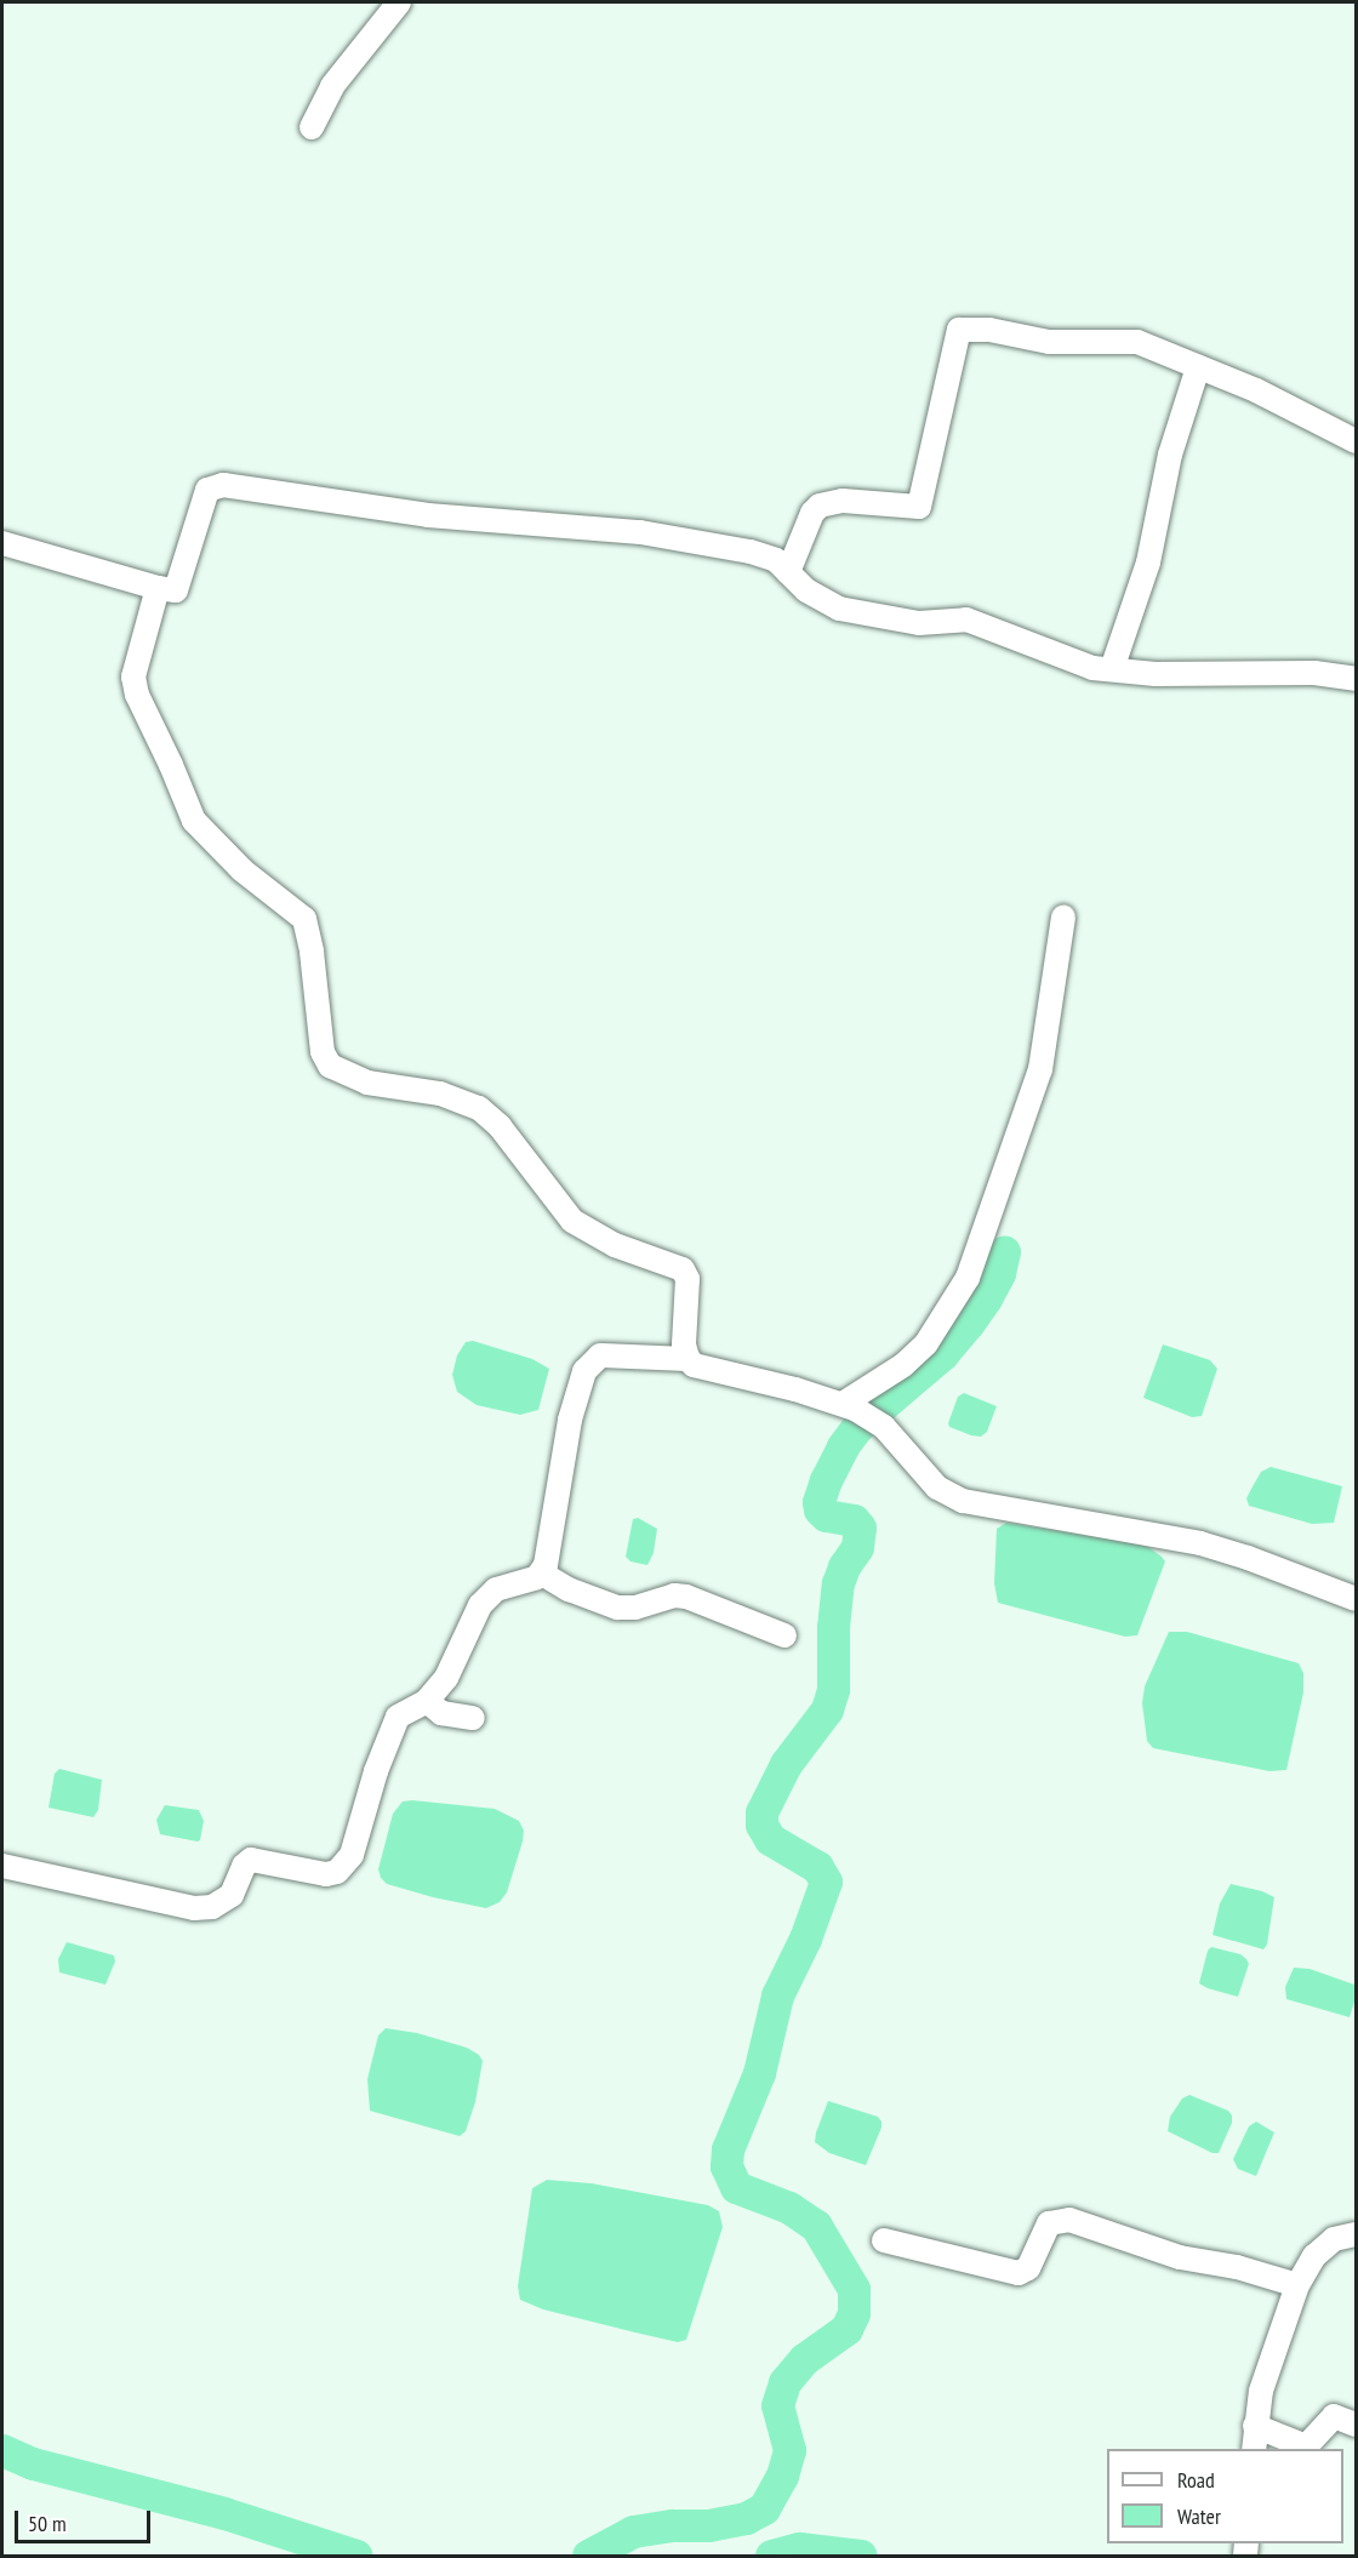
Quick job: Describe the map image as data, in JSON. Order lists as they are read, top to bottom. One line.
{"legend":["Road","Water"],"scale_bar":"50 m"}
